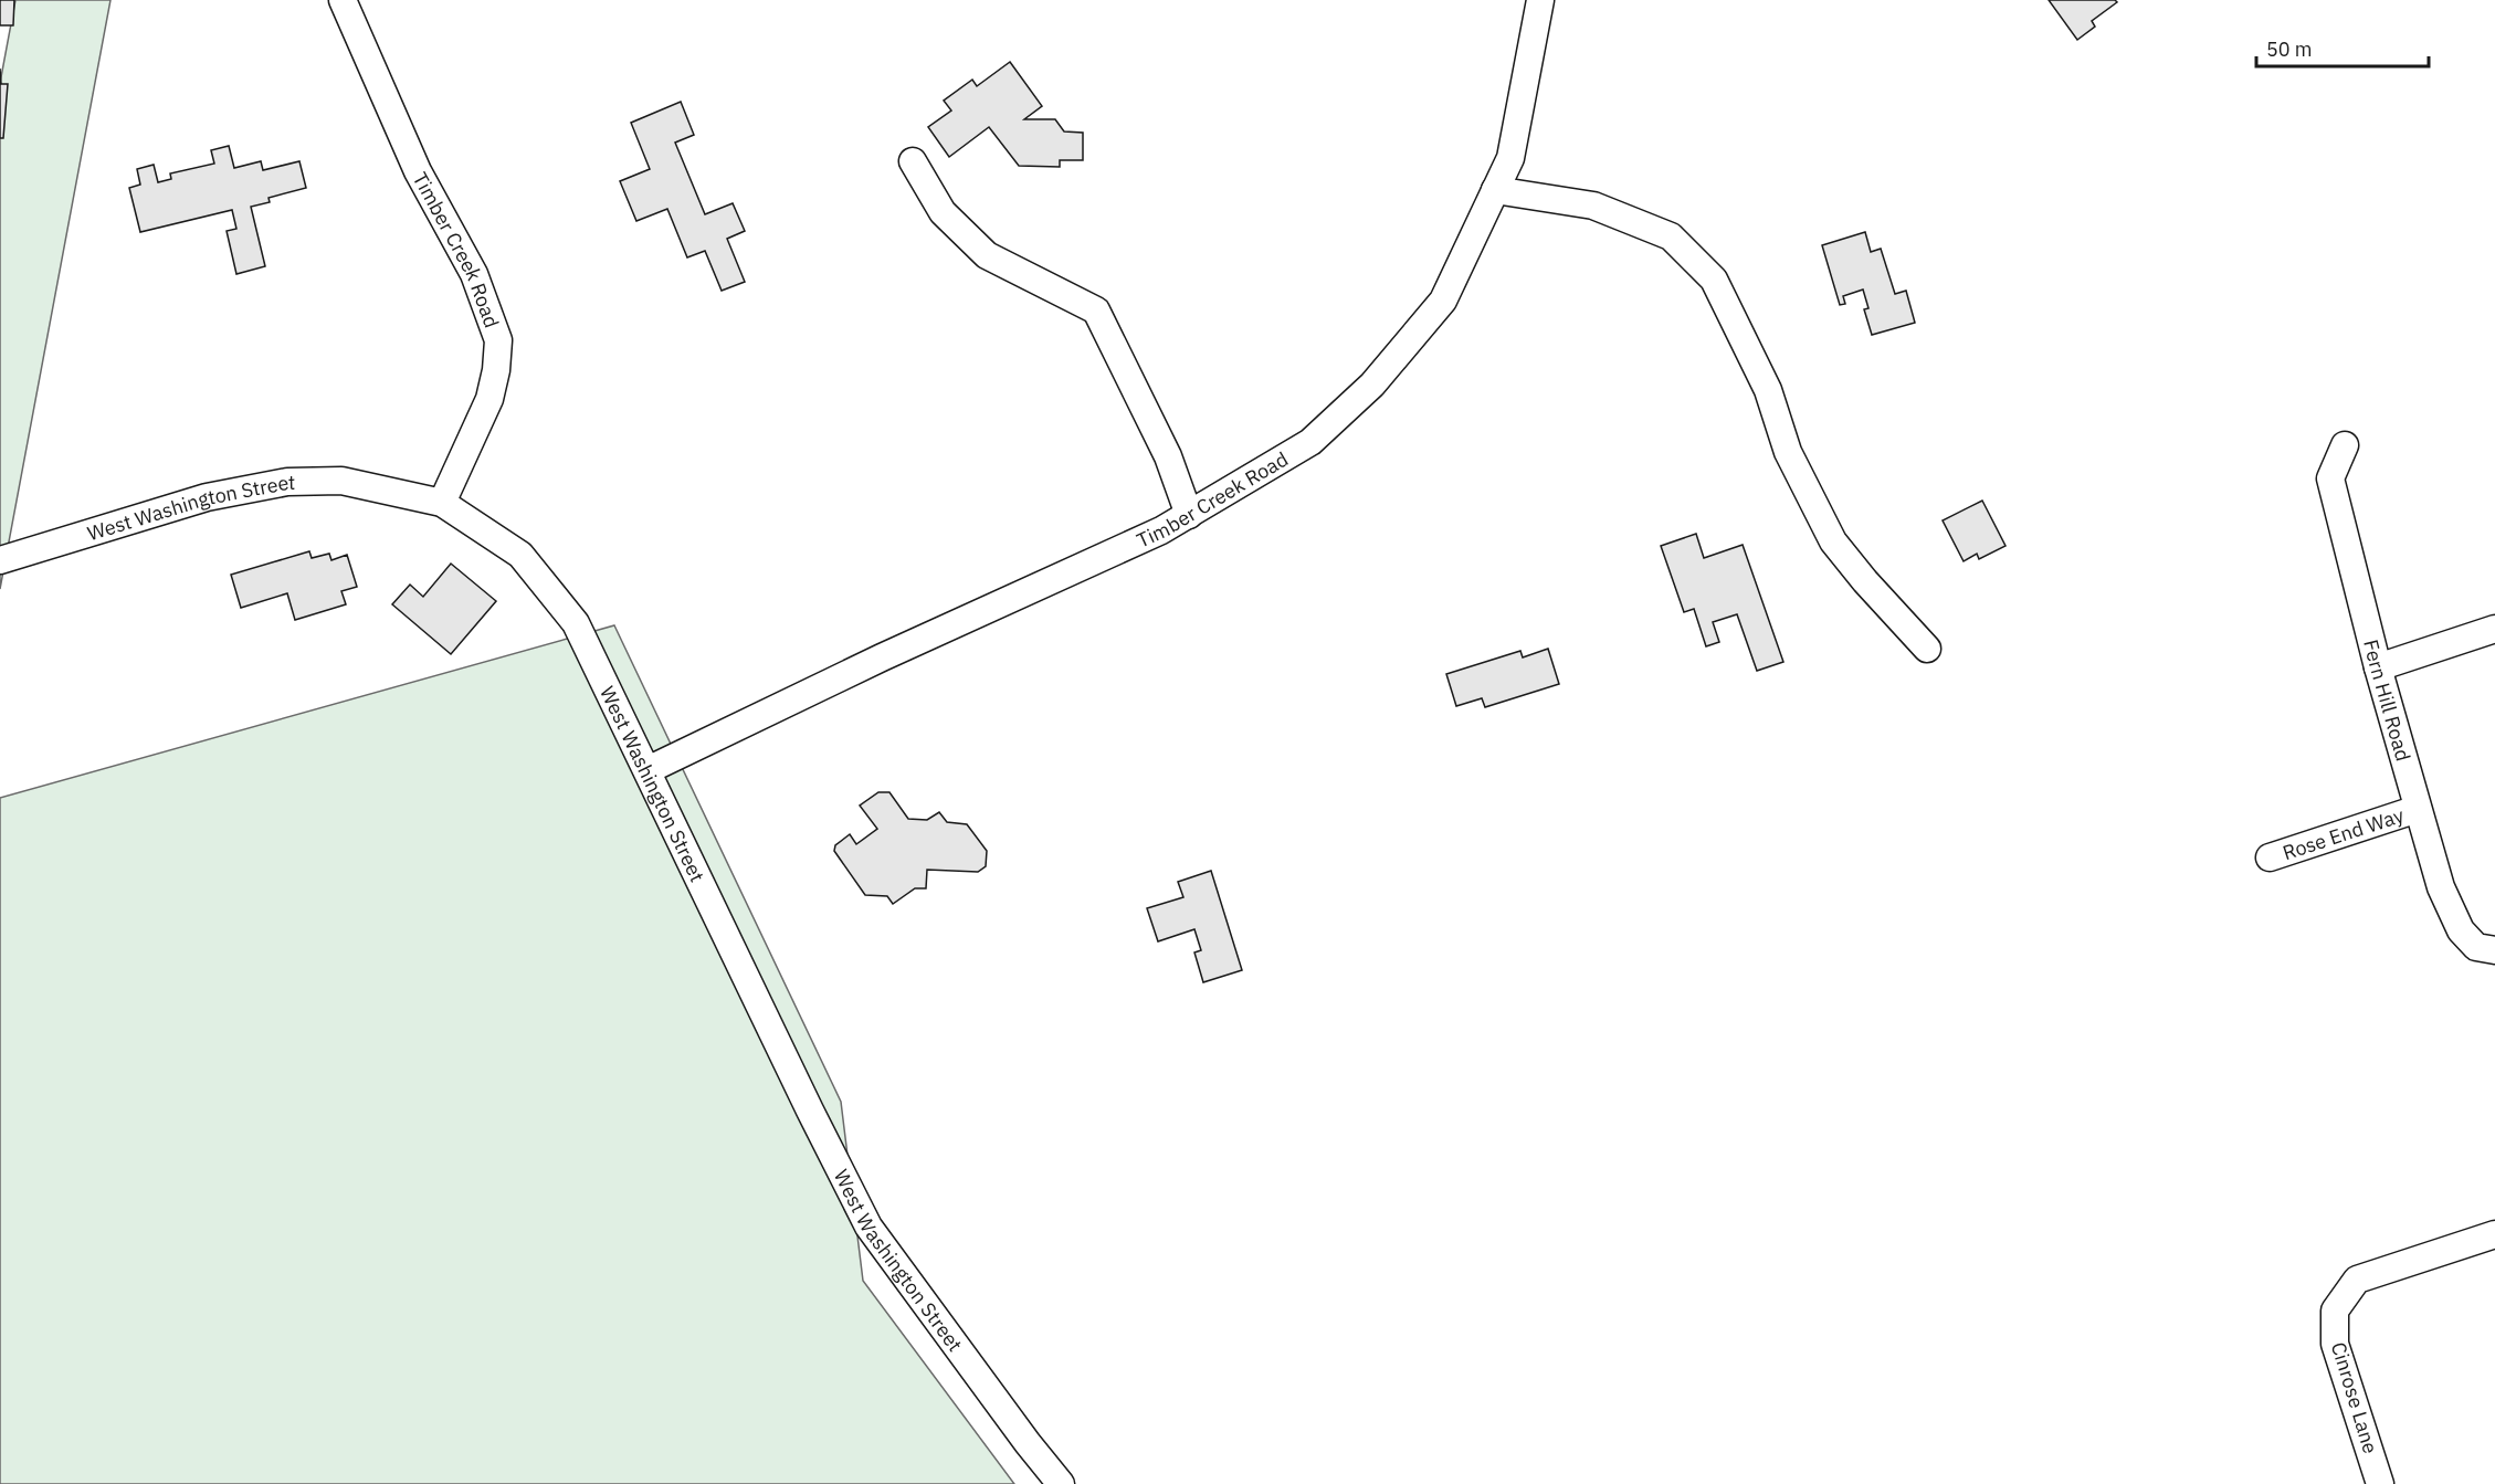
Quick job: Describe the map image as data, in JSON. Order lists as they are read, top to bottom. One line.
{"streets":{"street":["Timber Creek Road","West Washington Street","Fern Hill Road","Rose End Way","Cinrose Lane"]},"crossings":[["Timber Creek Road","West Washington Street"],["Fern Hill Road","Rose End Way"]],"scale_bar":"50 m"}
